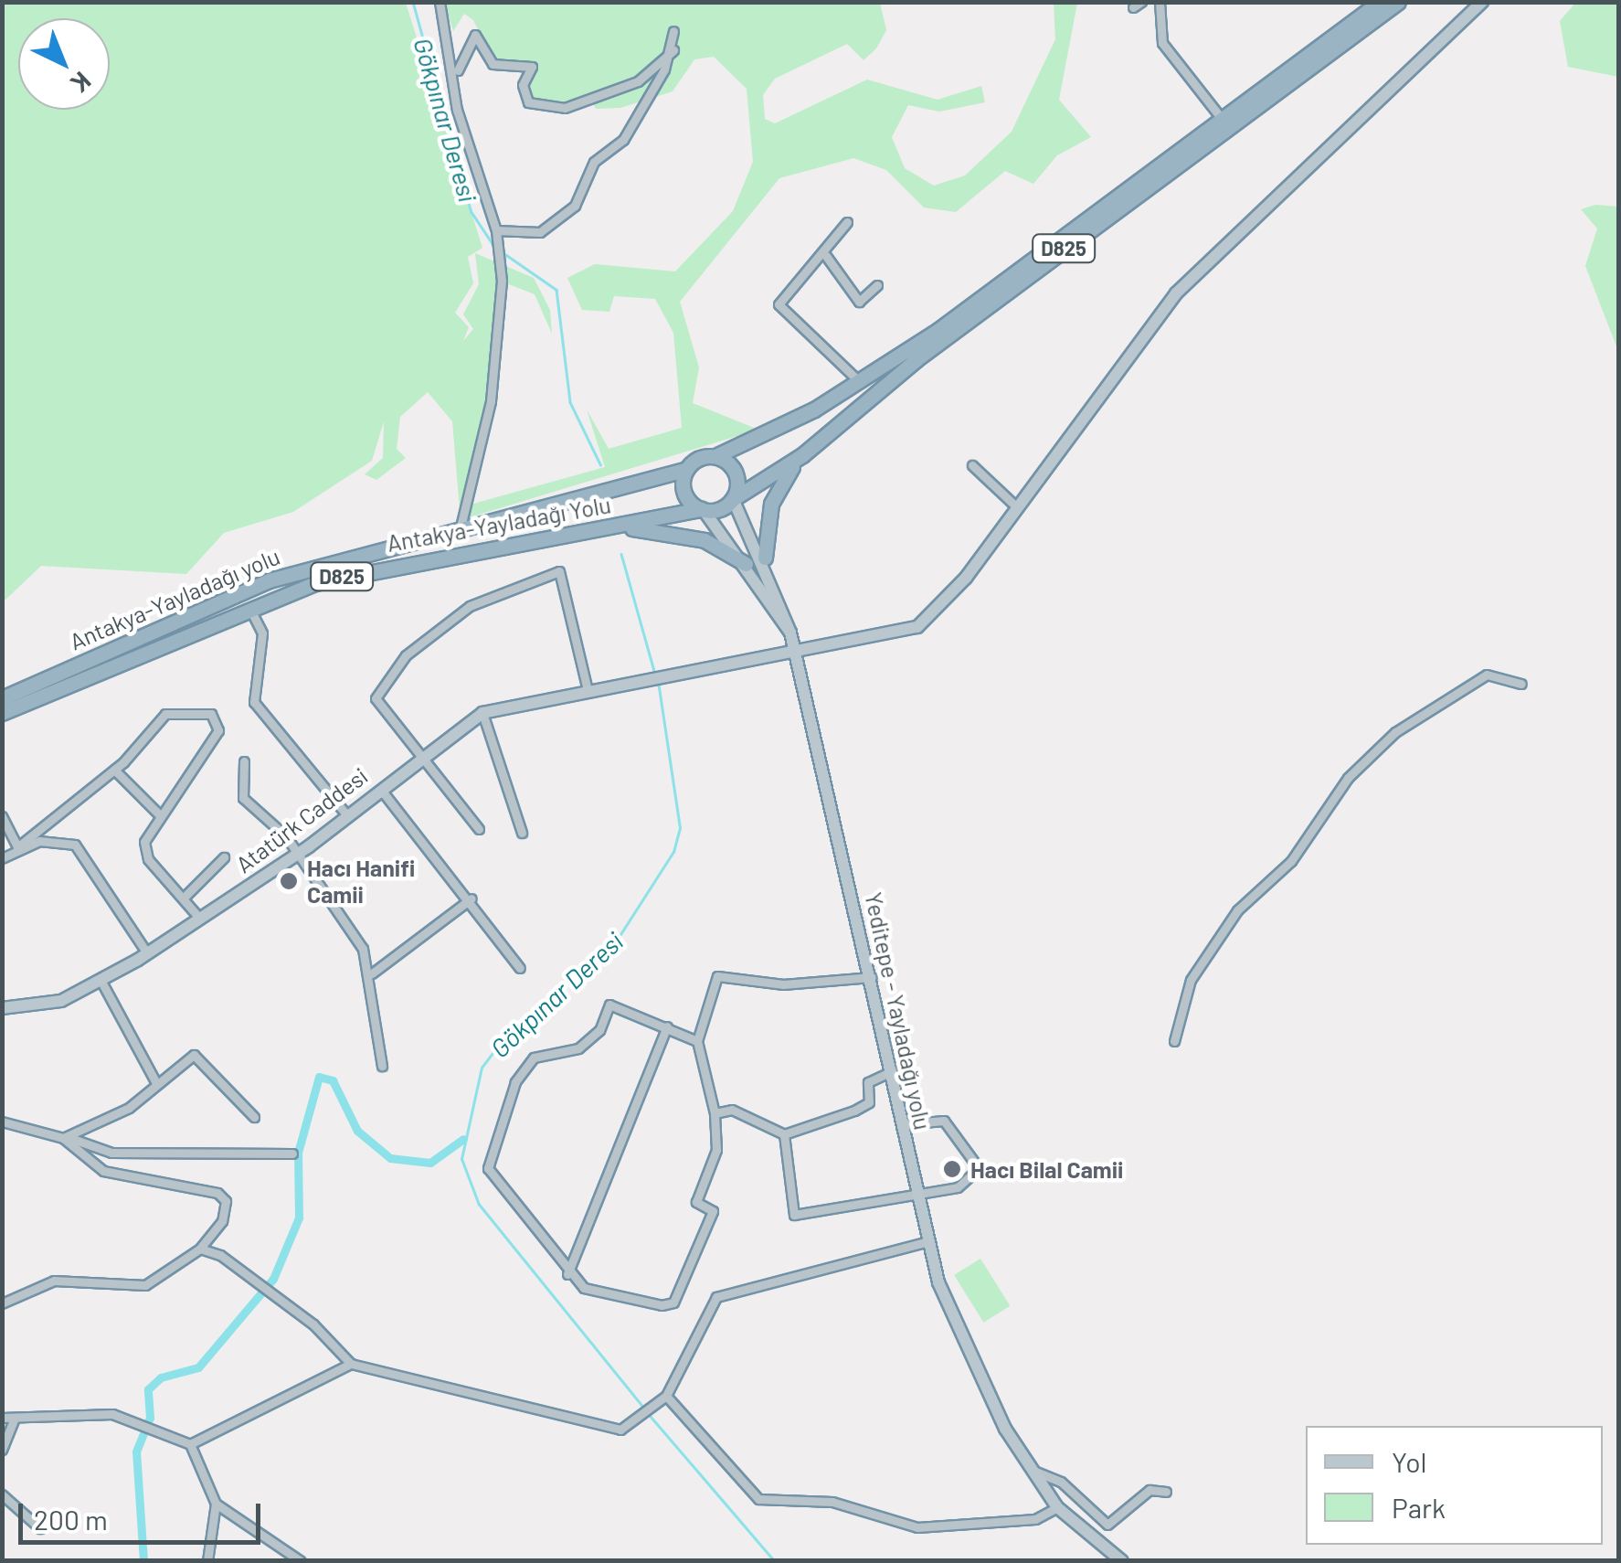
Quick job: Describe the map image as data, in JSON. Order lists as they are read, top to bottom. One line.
{"streets":{"highway":["D825","Antakya-Yayladağı Yolu","Antakya-Yayladağı yolu"],"main road":["Atatürk Caddesi","Yeditepe - Yayladağı yolu"]},"crossings":[["D825","Antakya-Yayladağı Yolu"],["D825","Antakya-Yayladağı yolu"],["D825","Yeditepe - Yayladağı yolu"],["Antakya-Yayladağı Yolu","Antakya-Yayladağı yolu"],["Antakya-Yayladağı Yolu","Yeditepe - Yayladağı yolu"],["Antakya-Yayladağı yolu","Yeditepe - Yayladağı yolu"],["Atatürk Caddesi","Yeditepe - Yayladağı yolu"]],"water":["Gökpınar Deresi"],"places":["Hacı Hanifi Camii","Hacı Bilal Camii"],"legend":["Yol","Park"],"scale_bar":"200 m","north":"bottom right"}
